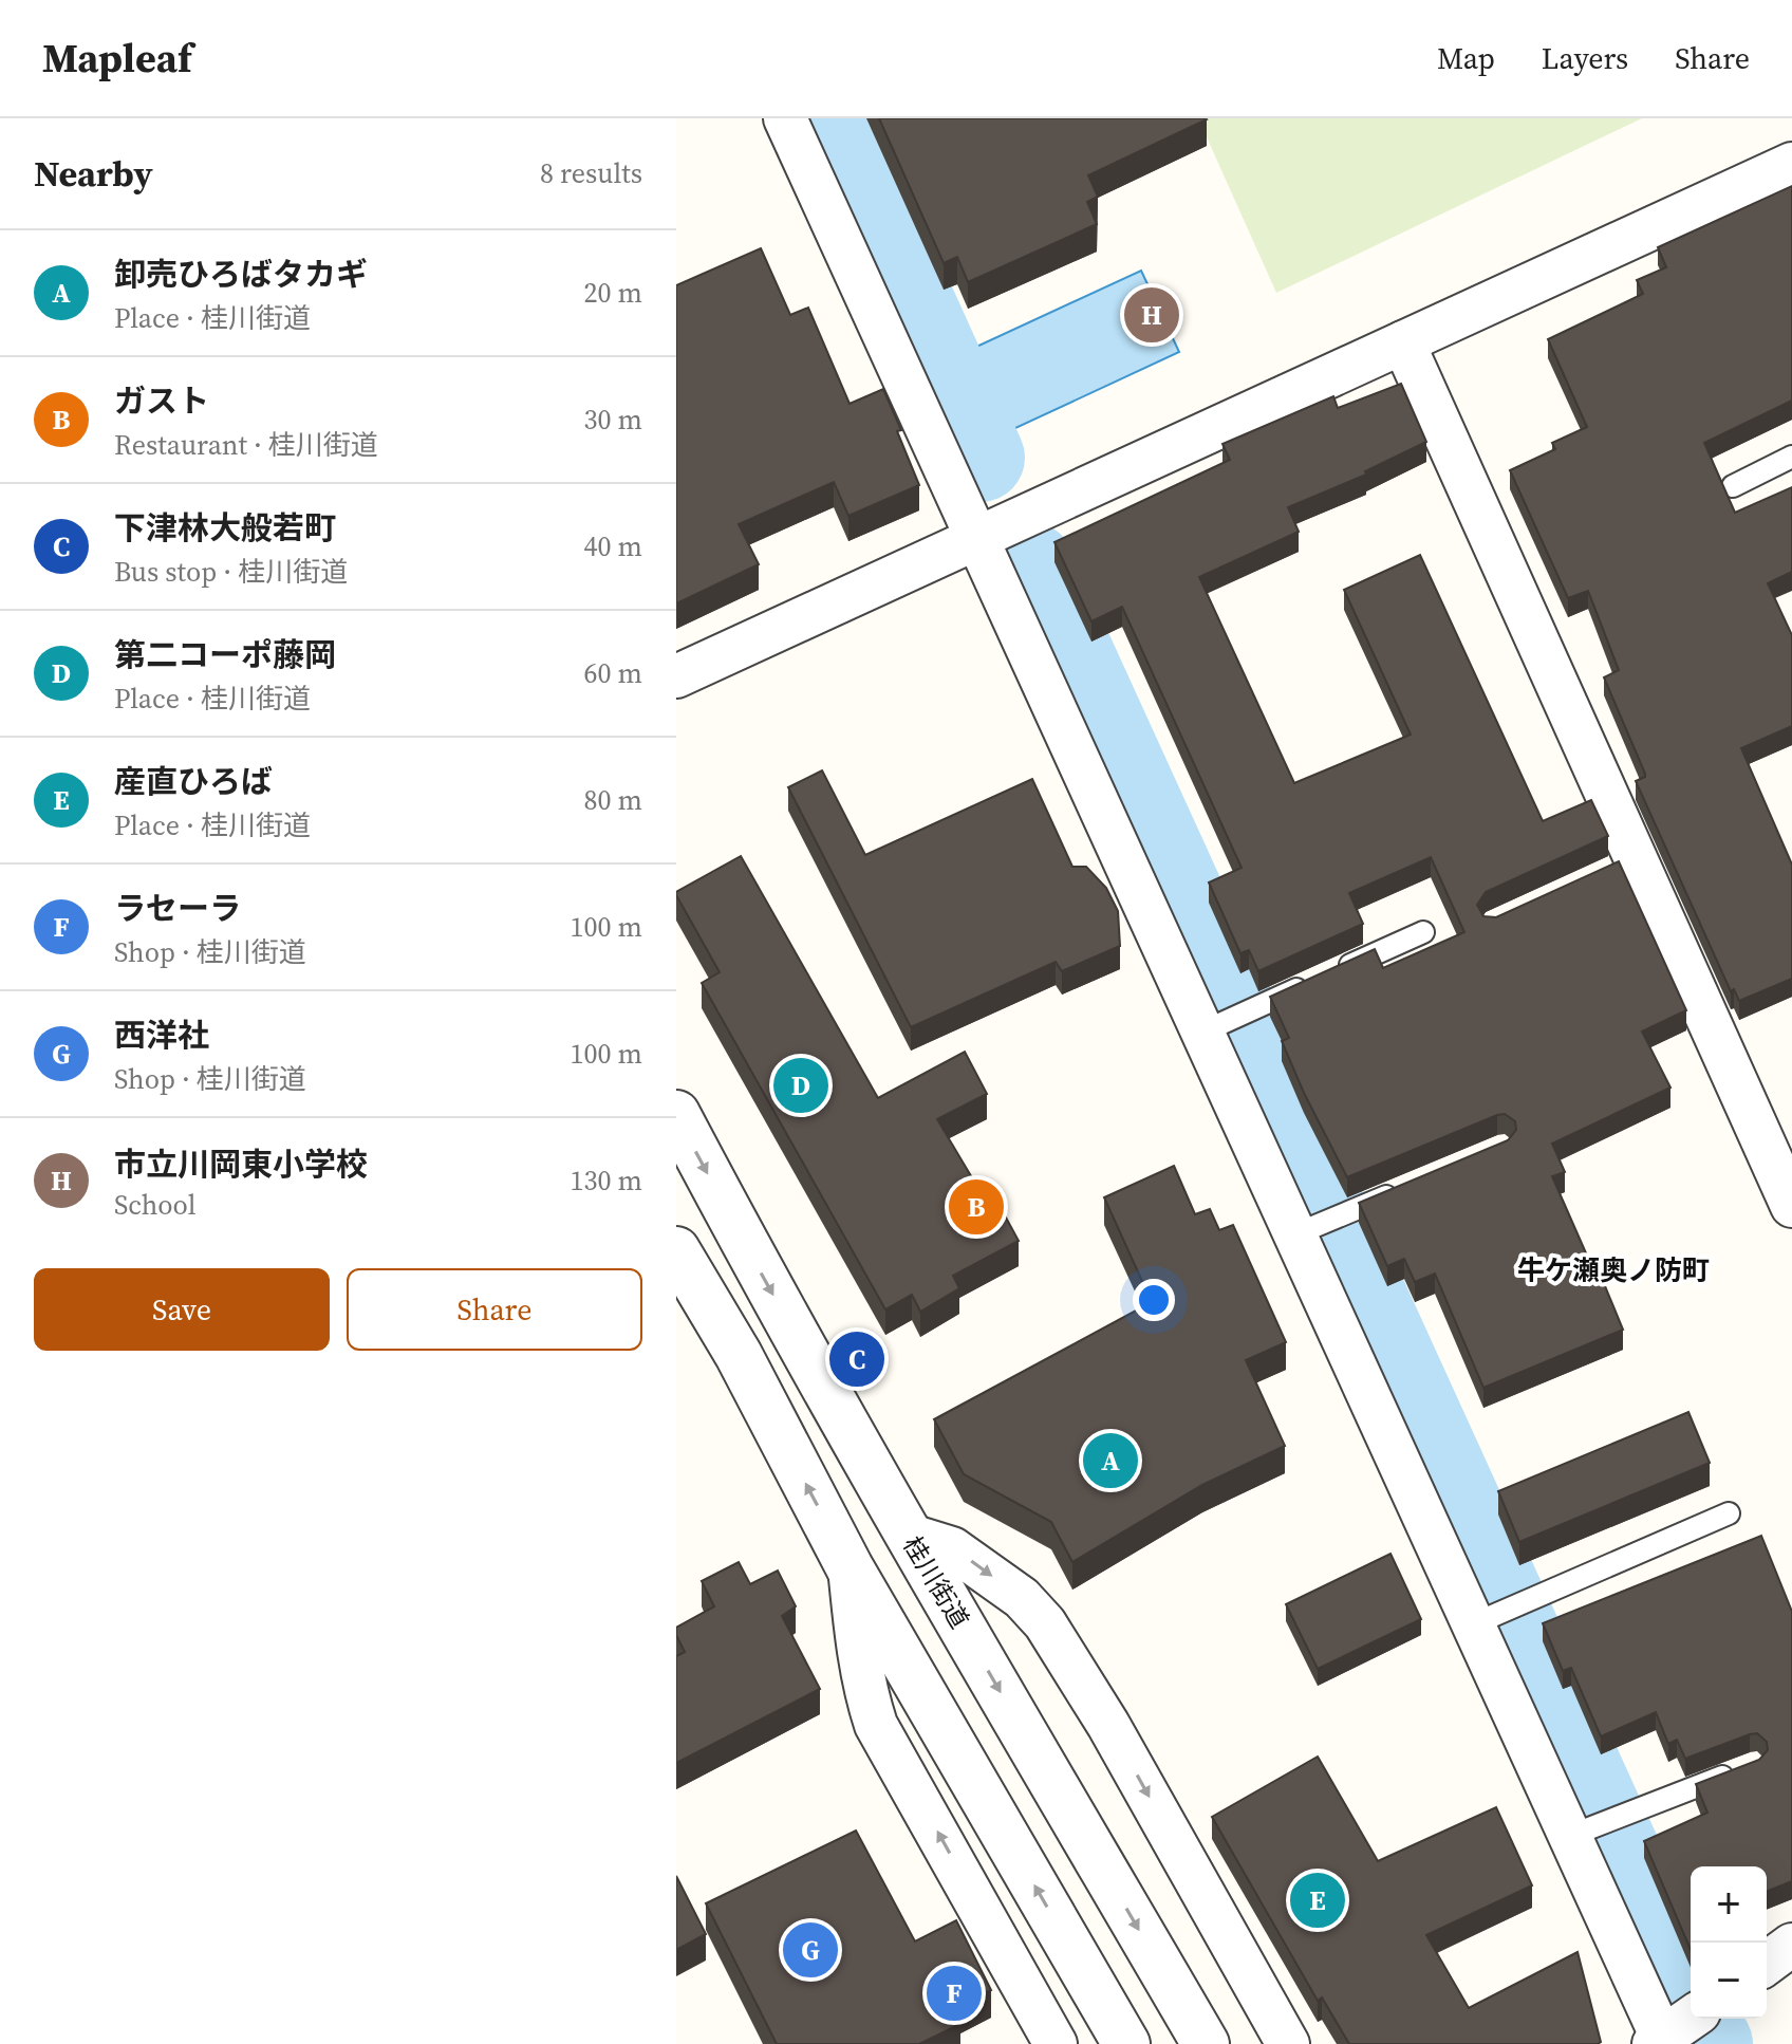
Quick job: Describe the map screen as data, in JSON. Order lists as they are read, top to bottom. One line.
{"streets":{"street":["桂川街道"]},"districts":["牛ケ瀬奥ノ防町"],"page":{"header":"Mapleaf","nav":["Map","Layers","Share"],"heading":["Nearby","8 results"],"list":[{"mark":"A","name":"卸売ひろばタカギ","note":"Place · 桂川街道","value":"20 m"},{"mark":"B","name":"ガスト","note":"Restaurant · 桂川街道","value":"30 m"},{"mark":"C","name":"下津林大般若町","note":"Bus stop · 桂川街道","value":"40 m"},{"mark":"D","name":"第二コーポ藤岡","note":"Place · 桂川街道","value":"60 m"},{"mark":"E","name":"産直ひろば","note":"Place · 桂川街道","value":"80 m"},{"mark":"F","name":"ラセーラ","note":"Shop · 桂川街道","value":"100 m"},{"mark":"G","name":"西洋社","note":"Shop · 桂川街道","value":"100 m"},{"mark":"H","name":"市立川岡東小学校","note":"School","value":"130 m"}],"pins":["H","D","B","C","A","E","G","F"],"buttons":["Save","Share"],"map_buttons":["+","−"]}}
